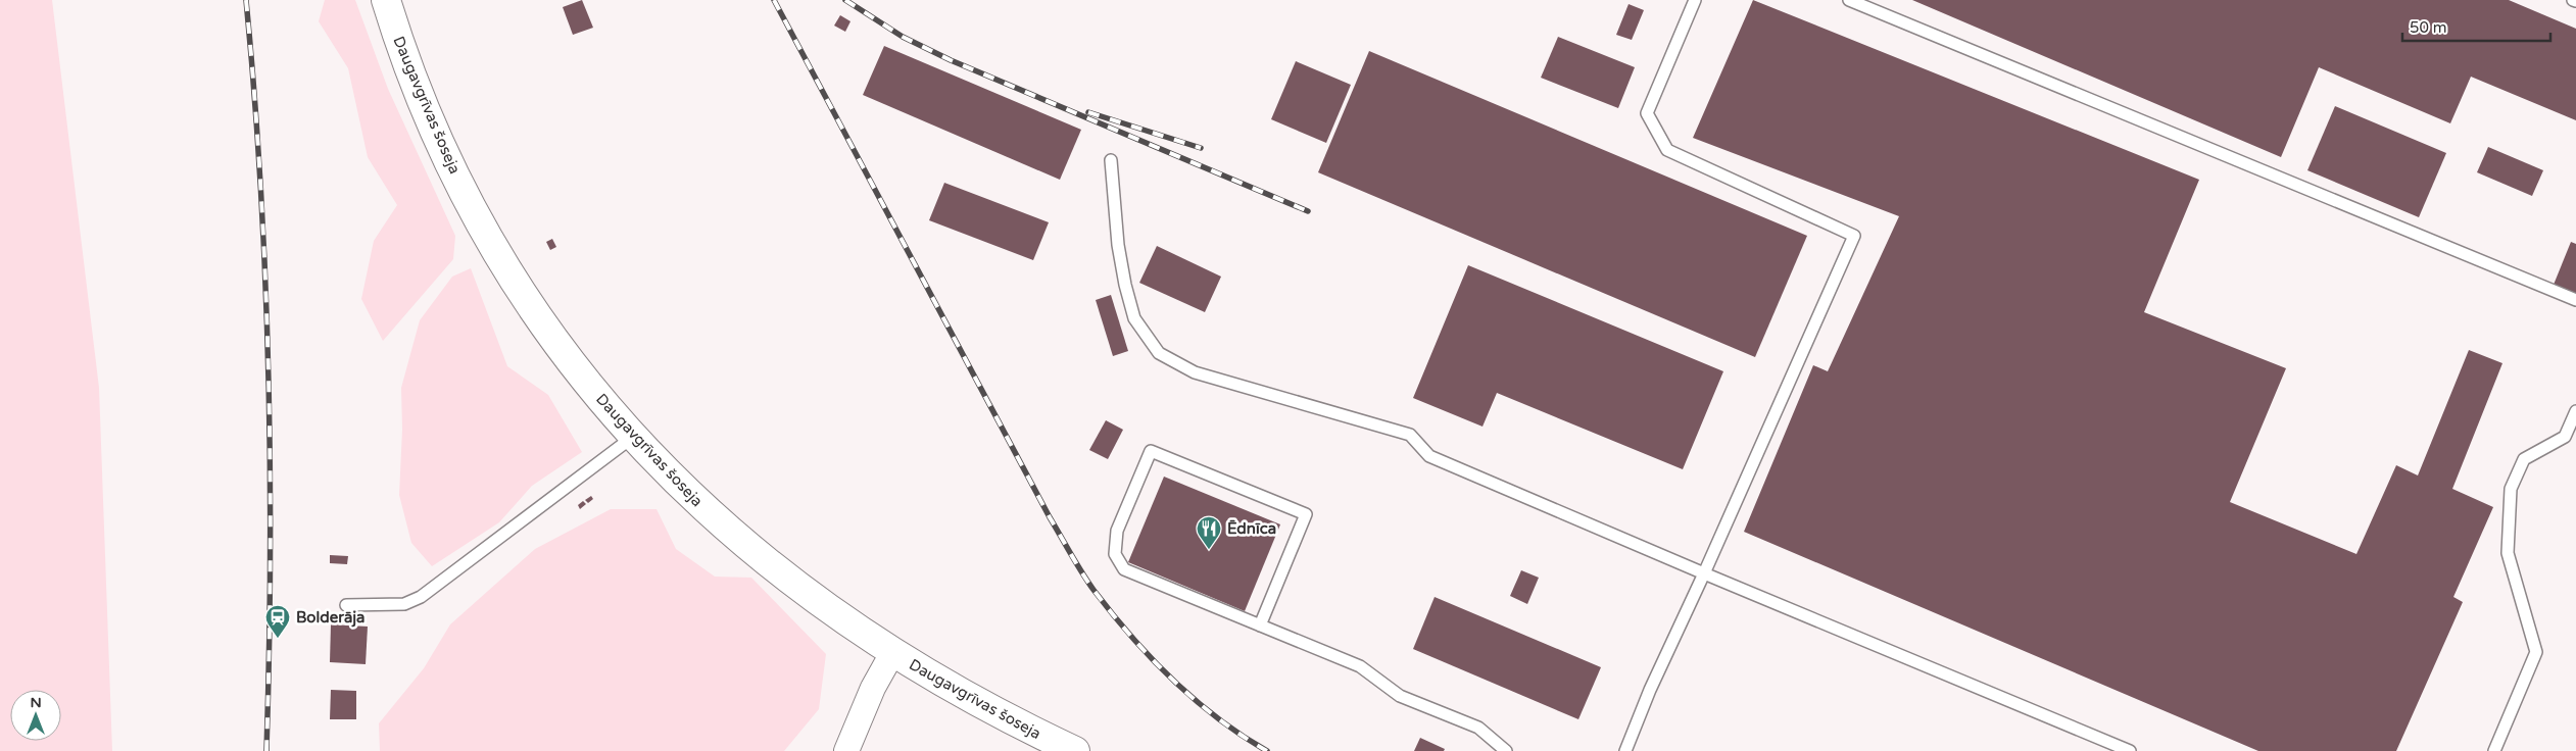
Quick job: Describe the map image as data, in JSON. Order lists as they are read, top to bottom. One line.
{"streets":{"main road":["Daugavgrīvas šoseja"]},"places":{"restaurant":["Ēdnīca"],"station":["Bolderāja"]},"scale_bar":"50 m","north":"top"}
